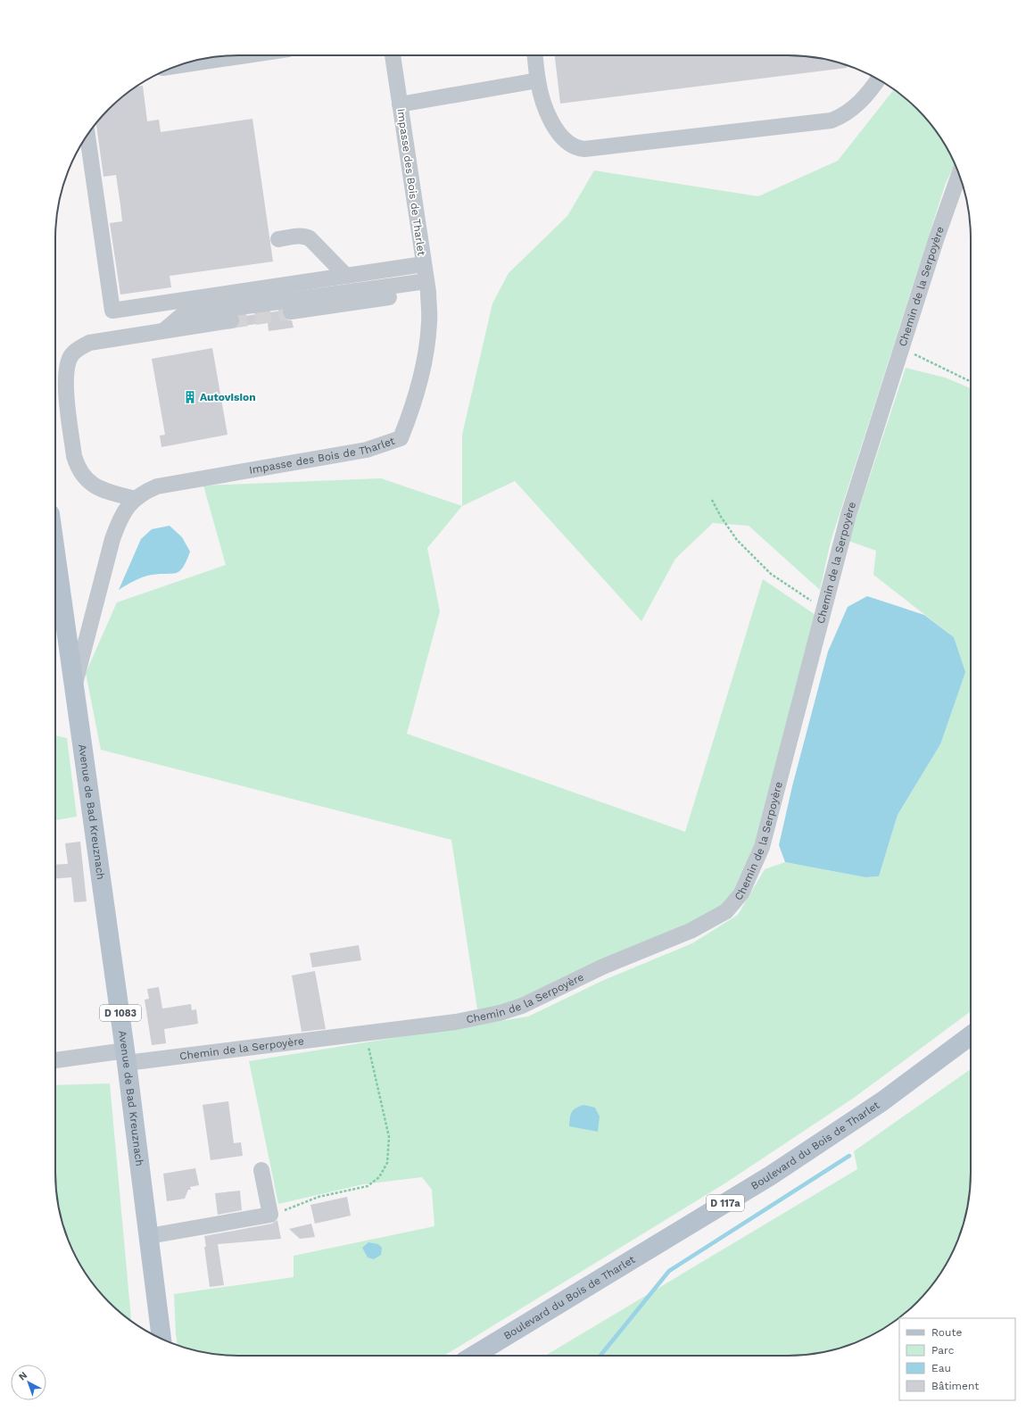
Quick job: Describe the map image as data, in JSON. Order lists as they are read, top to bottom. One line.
{"streets":{"main road":["Avenue de Bad Kreuznach","D 1083","Boulevard du Bois de Tharlet","D 117a"],"street":["Impasse des Bois de Tharlet","Chemin de la Serpoyère"]},"crossings":[["Impasse des Bois de Tharlet","Avenue de Bad Kreuznach"],["Impasse des Bois de Tharlet","D 1083"],["Chemin de la Serpoyère","Avenue de Bad Kreuznach"],["Avenue de Bad Kreuznach","D 1083"]],"places":{"building":["Autovision"]},"legend":["Route","Parc","Eau","Bâtiment"],"north":"top left"}
